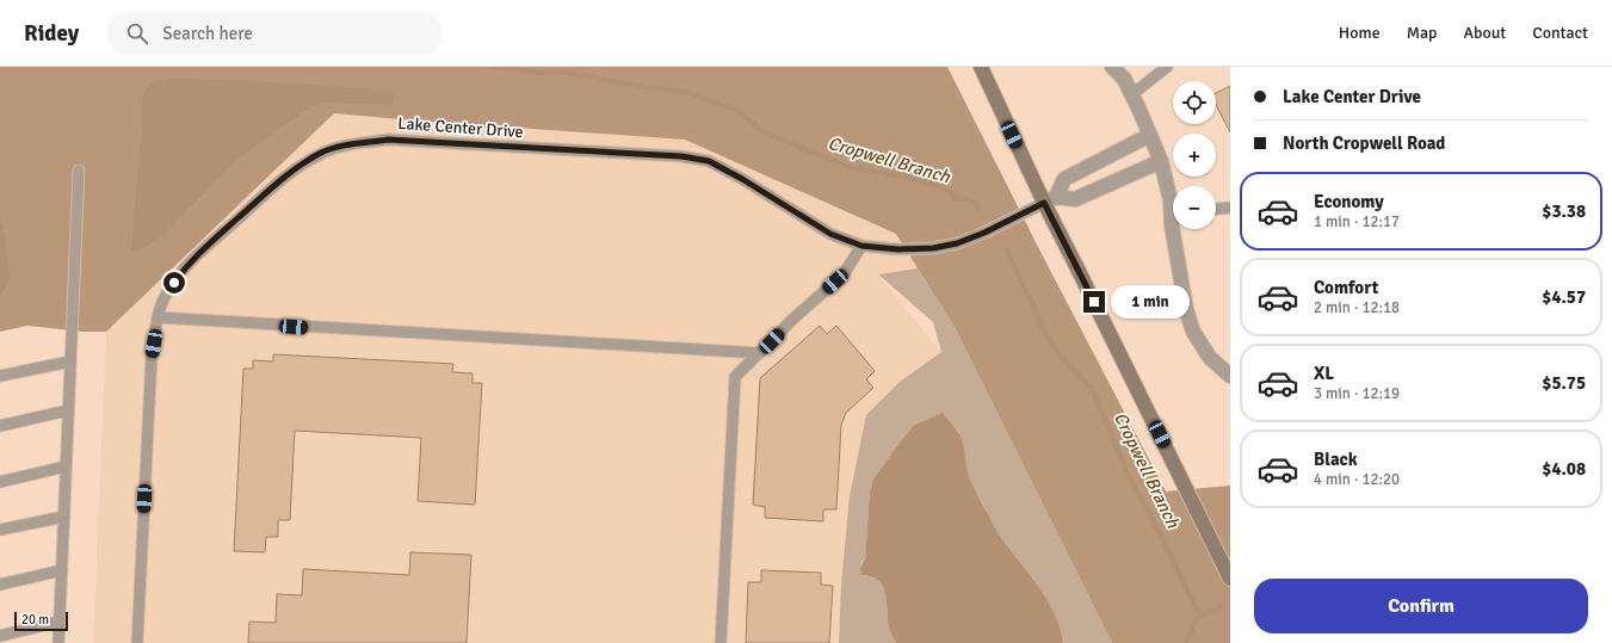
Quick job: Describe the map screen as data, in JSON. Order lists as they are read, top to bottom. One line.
{"streets":{"lane":["Lake Center Drive"]},"water":["Cropwell Branch"],"scale_bar":"20 m","page":{"header":"Ridey","search":"Search here","nav":["Home","Map","About","Contact"],"banner":["Lake Center Drive","North Cropwell Road"],"map_buttons":["+","−"],"list":[{"name":"Economy","note":"1 min · 12:17","value":"$3.38"},{"name":"Comfort","note":"2 min · 12:18","value":"$4.57"},{"name":"XL","note":"3 min · 12:19","value":"$5.75"},{"name":"Black","note":"4 min · 12:20","value":"$4.08"}],"bubble":"1 min","buttons":"Confirm","scale":"20 m"}}
